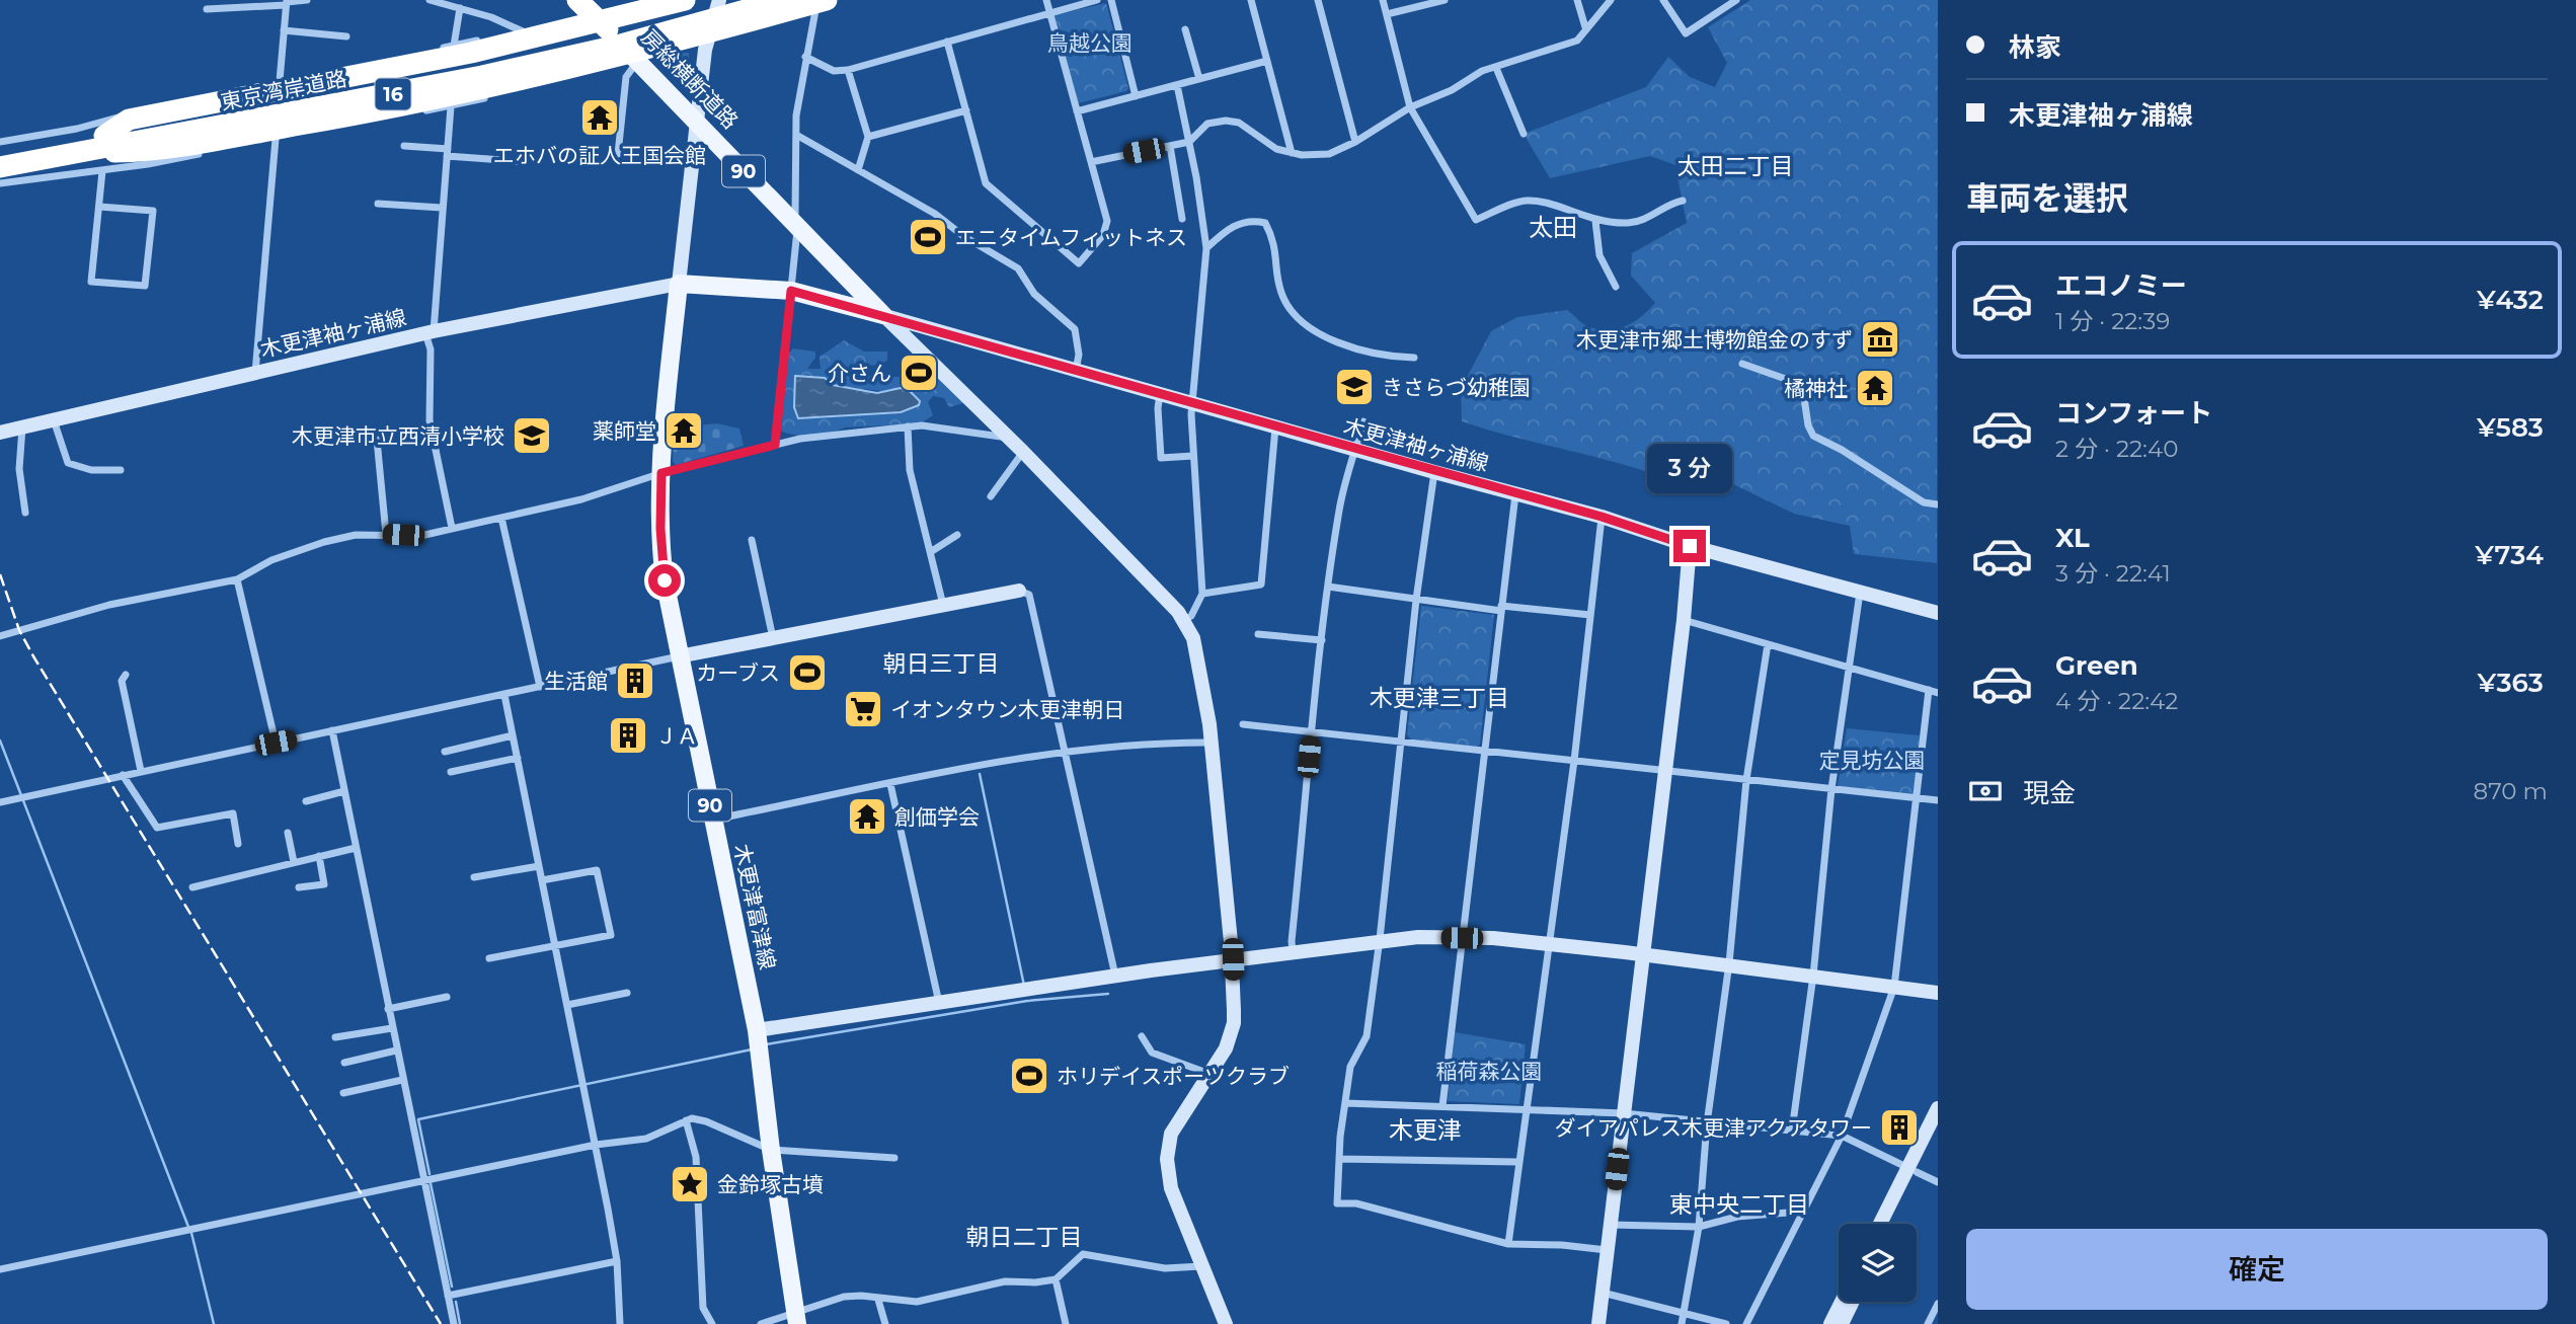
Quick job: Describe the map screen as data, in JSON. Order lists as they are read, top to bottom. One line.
{"streets":{"highway":["房総横断道路","東京湾岸道路","16"],"main road":["90","木更津富津線"],"street":["木更津袖ヶ浦線"]},"crossings":[["房総横断道路","16"],["房総横断道路","木更津袖ヶ浦線"],["東京湾岸道路","16"],["木更津袖ヶ浦線","木更津富津線"]],"districts":["太田二丁目","太田","朝日三丁目","木更津三丁目","木更津","東中央二丁目","朝日二丁目"],"parks":["鳥越公園","定見坊公園","稲荷森公園"],"places":{"temple":["エホバの証人王国会館","橘神社","薬師堂","創価学会"],"sports":["エニタイムフィットネス","介さん","カーブス","ホリデイスポーツクラブ"],"museum":["木更津市郷土博物館金のすず"],"school or university":["きさらづ幼稚園","木更津市立西清小学校"],"building":["生活館","ＪＡ","ダイアパレス木更津アクアタワー"],"supermarket":["イオンタウン木更津朝日"],"place":["金鈴塚古墳"]},"page":{"banner":["林家","木更津袖ヶ浦線"],"heading":"車両を選択","list":[{"name":"エコノミー","note":"1 分 · 22:39","value":"¥432"},{"name":"コンフォート","note":"2 分 · 22:40","value":"¥583"},{"name":"XL","note":"3 分 · 22:41","value":"¥734"},{"name":"Green","note":"4 分 · 22:42","value":"¥363"}],"bubble":"3 分","pay":["現金","870 m"],"buttons":"確定"}}
